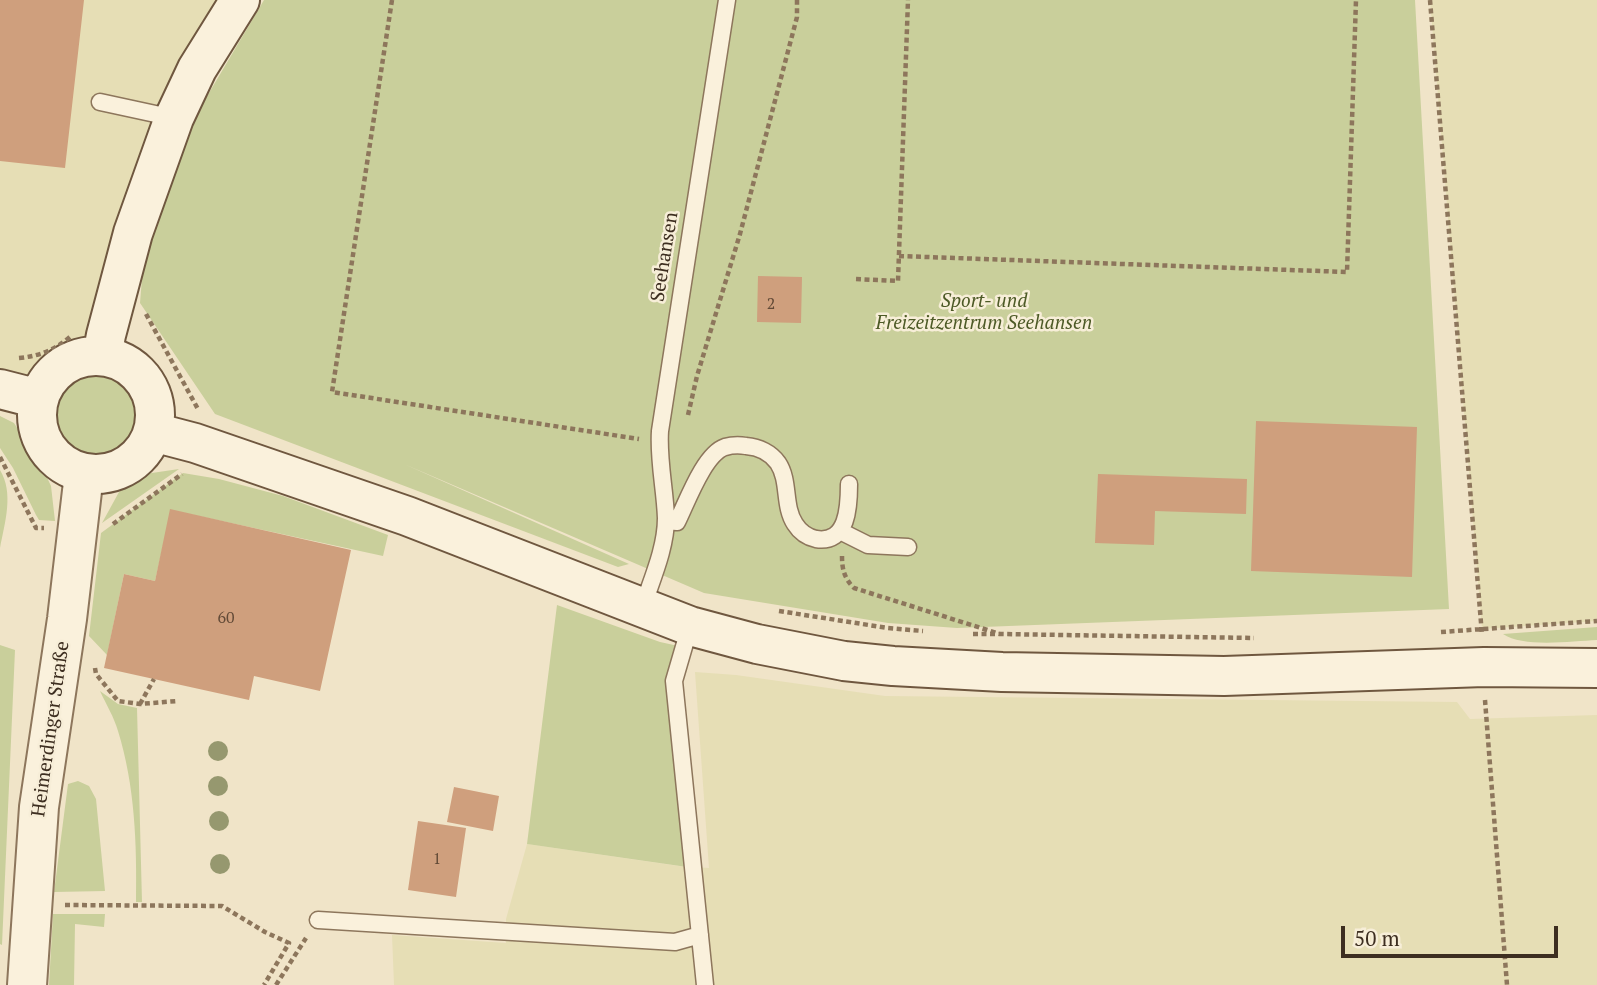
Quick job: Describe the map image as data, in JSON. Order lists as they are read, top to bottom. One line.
{"streets":{"main road":["Heimerdinger Straße"],"lane":["Seehansen"]},"parks":["Sport- und Freizeitzentrum Seehansen"],"house_numbers":["2","60","1"],"scale_bar":"50 m"}
